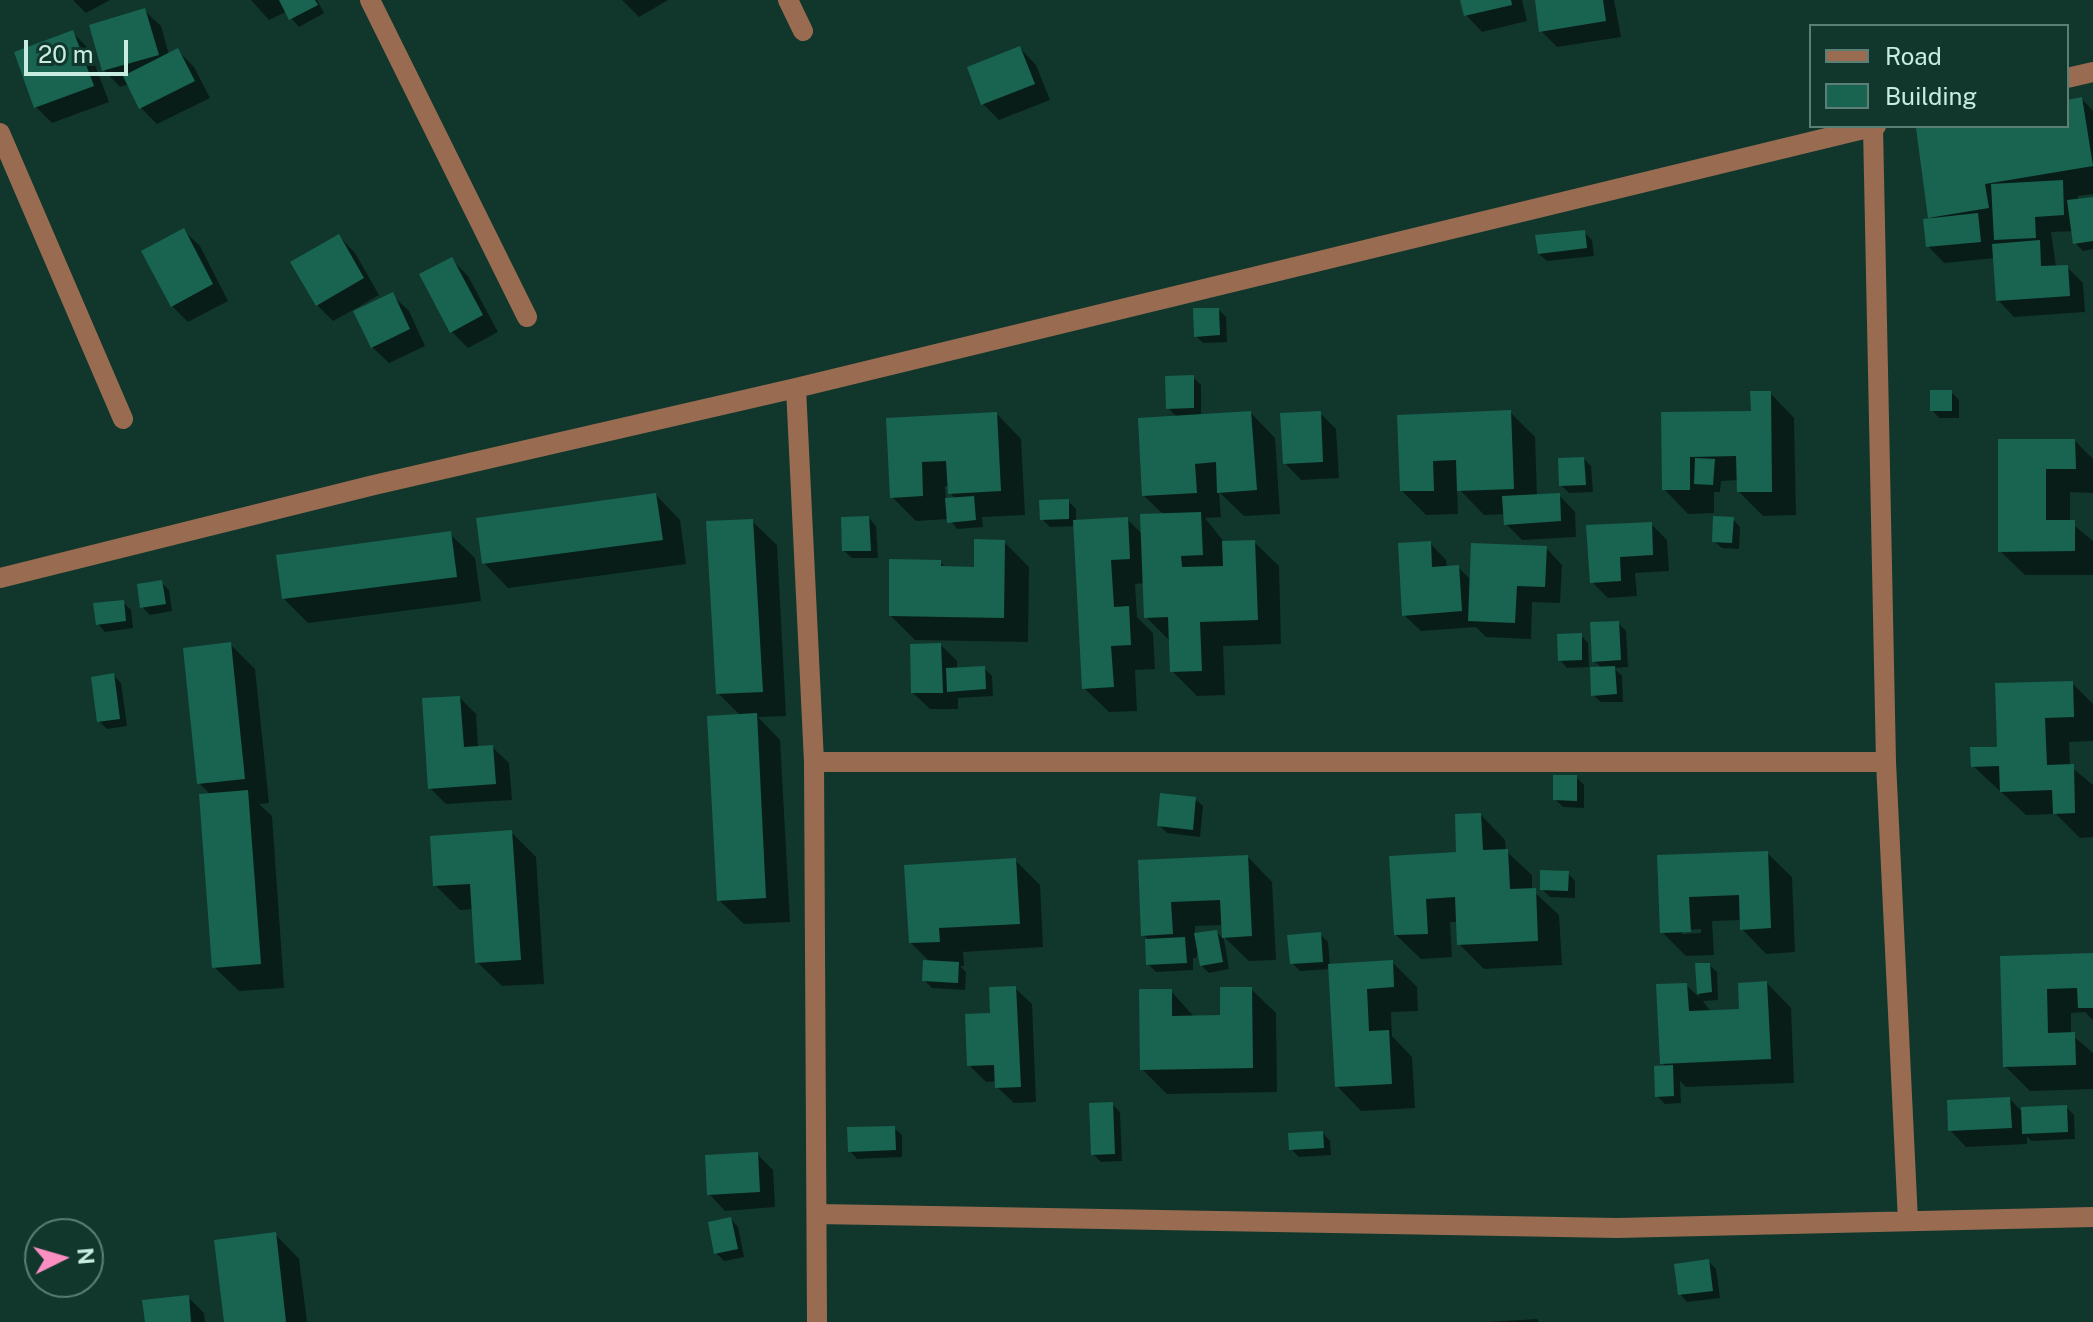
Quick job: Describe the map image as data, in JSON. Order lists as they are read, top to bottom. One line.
{"legend":["Road","Building"],"scale_bar":"20 m","north":"right"}
